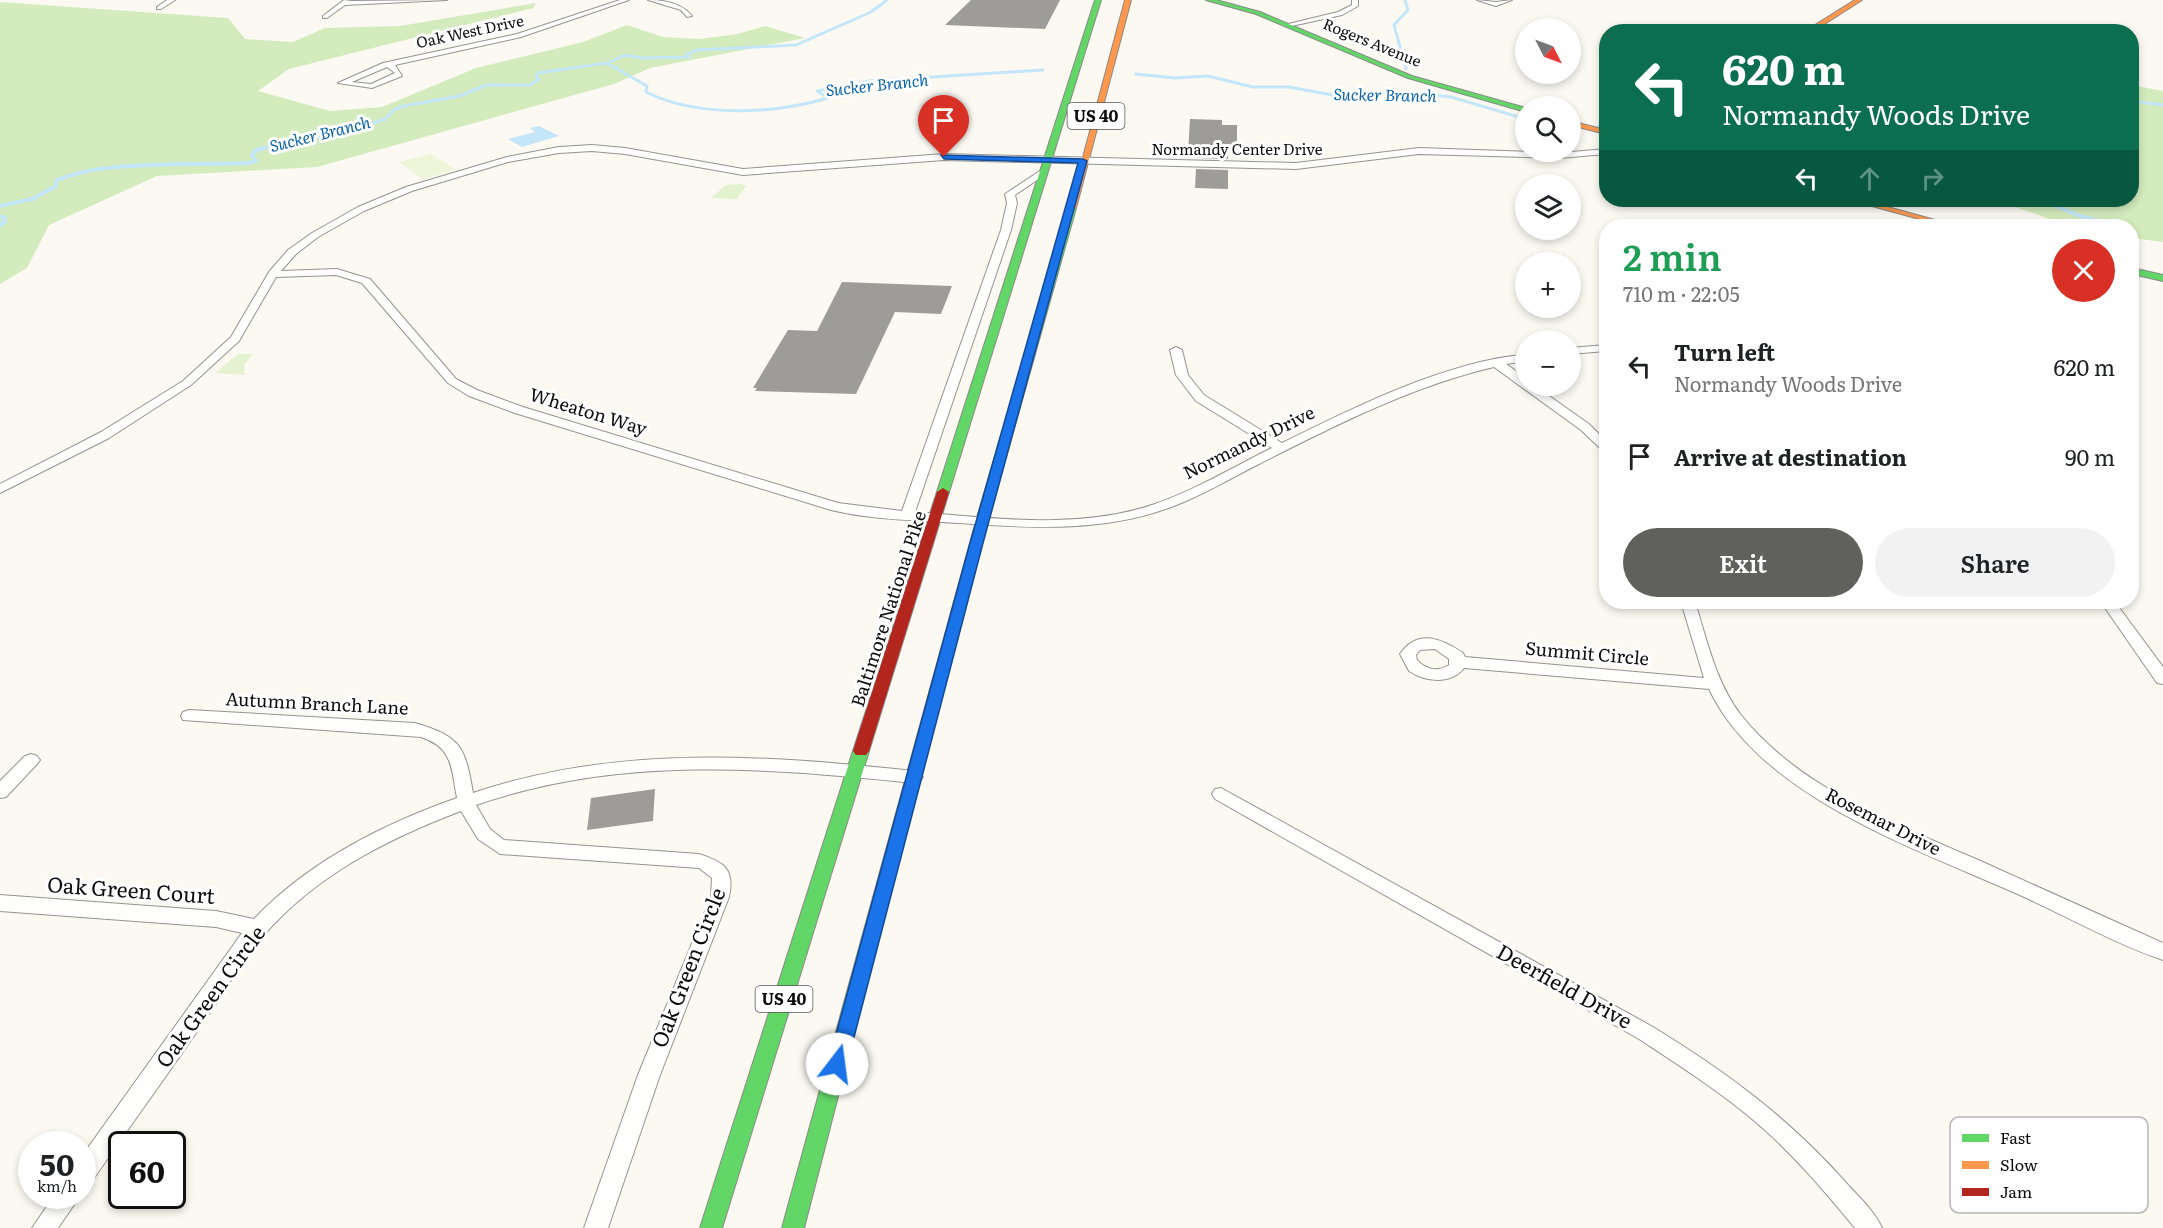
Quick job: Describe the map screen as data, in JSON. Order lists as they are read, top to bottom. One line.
{"streets":{"main road":["Rogers Avenue","US 40","Baltimore National Pike"],"street":["Oak West Drive","Normandy Center Drive","Wheaton Way","Normandy Drive","Summit Circle","Autumn Branch Lane","Rosemar Drive","Oak Green Court","Oak Green Circle","Deerfield Drive"]},"crossings":[["US 40","Normandy Center Drive"],["US 40","Normandy Drive"],["US 40","Oak Green Circle"],["Normandy Center Drive","Wheaton Way"],["Normandy Center Drive","Baltimore National Pike"],["Wheaton Way","Normandy Drive"],["Wheaton Way","Baltimore National Pike"],["Normandy Drive","Baltimore National Pike"],["Baltimore National Pike","Oak Green Circle"],["Summit Circle","Rosemar Drive"],["Autumn Branch Lane","Oak Green Circle"],["Oak Green Court","Oak Green Circle"]],"water":["Sucker Branch"],"legend":["Fast","Slow","Jam"],"north":"bottom right","page":{"map_buttons":["+","−"],"turn":["620 m","Normandy Woods Drive"],"heading":["2 min","710 m · 22:05"],"list":[{"name":"Turn left","note":"Normandy Woods Drive","value":"620 m"},{"name":"Arrive at destination","value":"90 m"}],"buttons":["Exit","Share"],"speed":"50 km/h","limit":"60"}}
